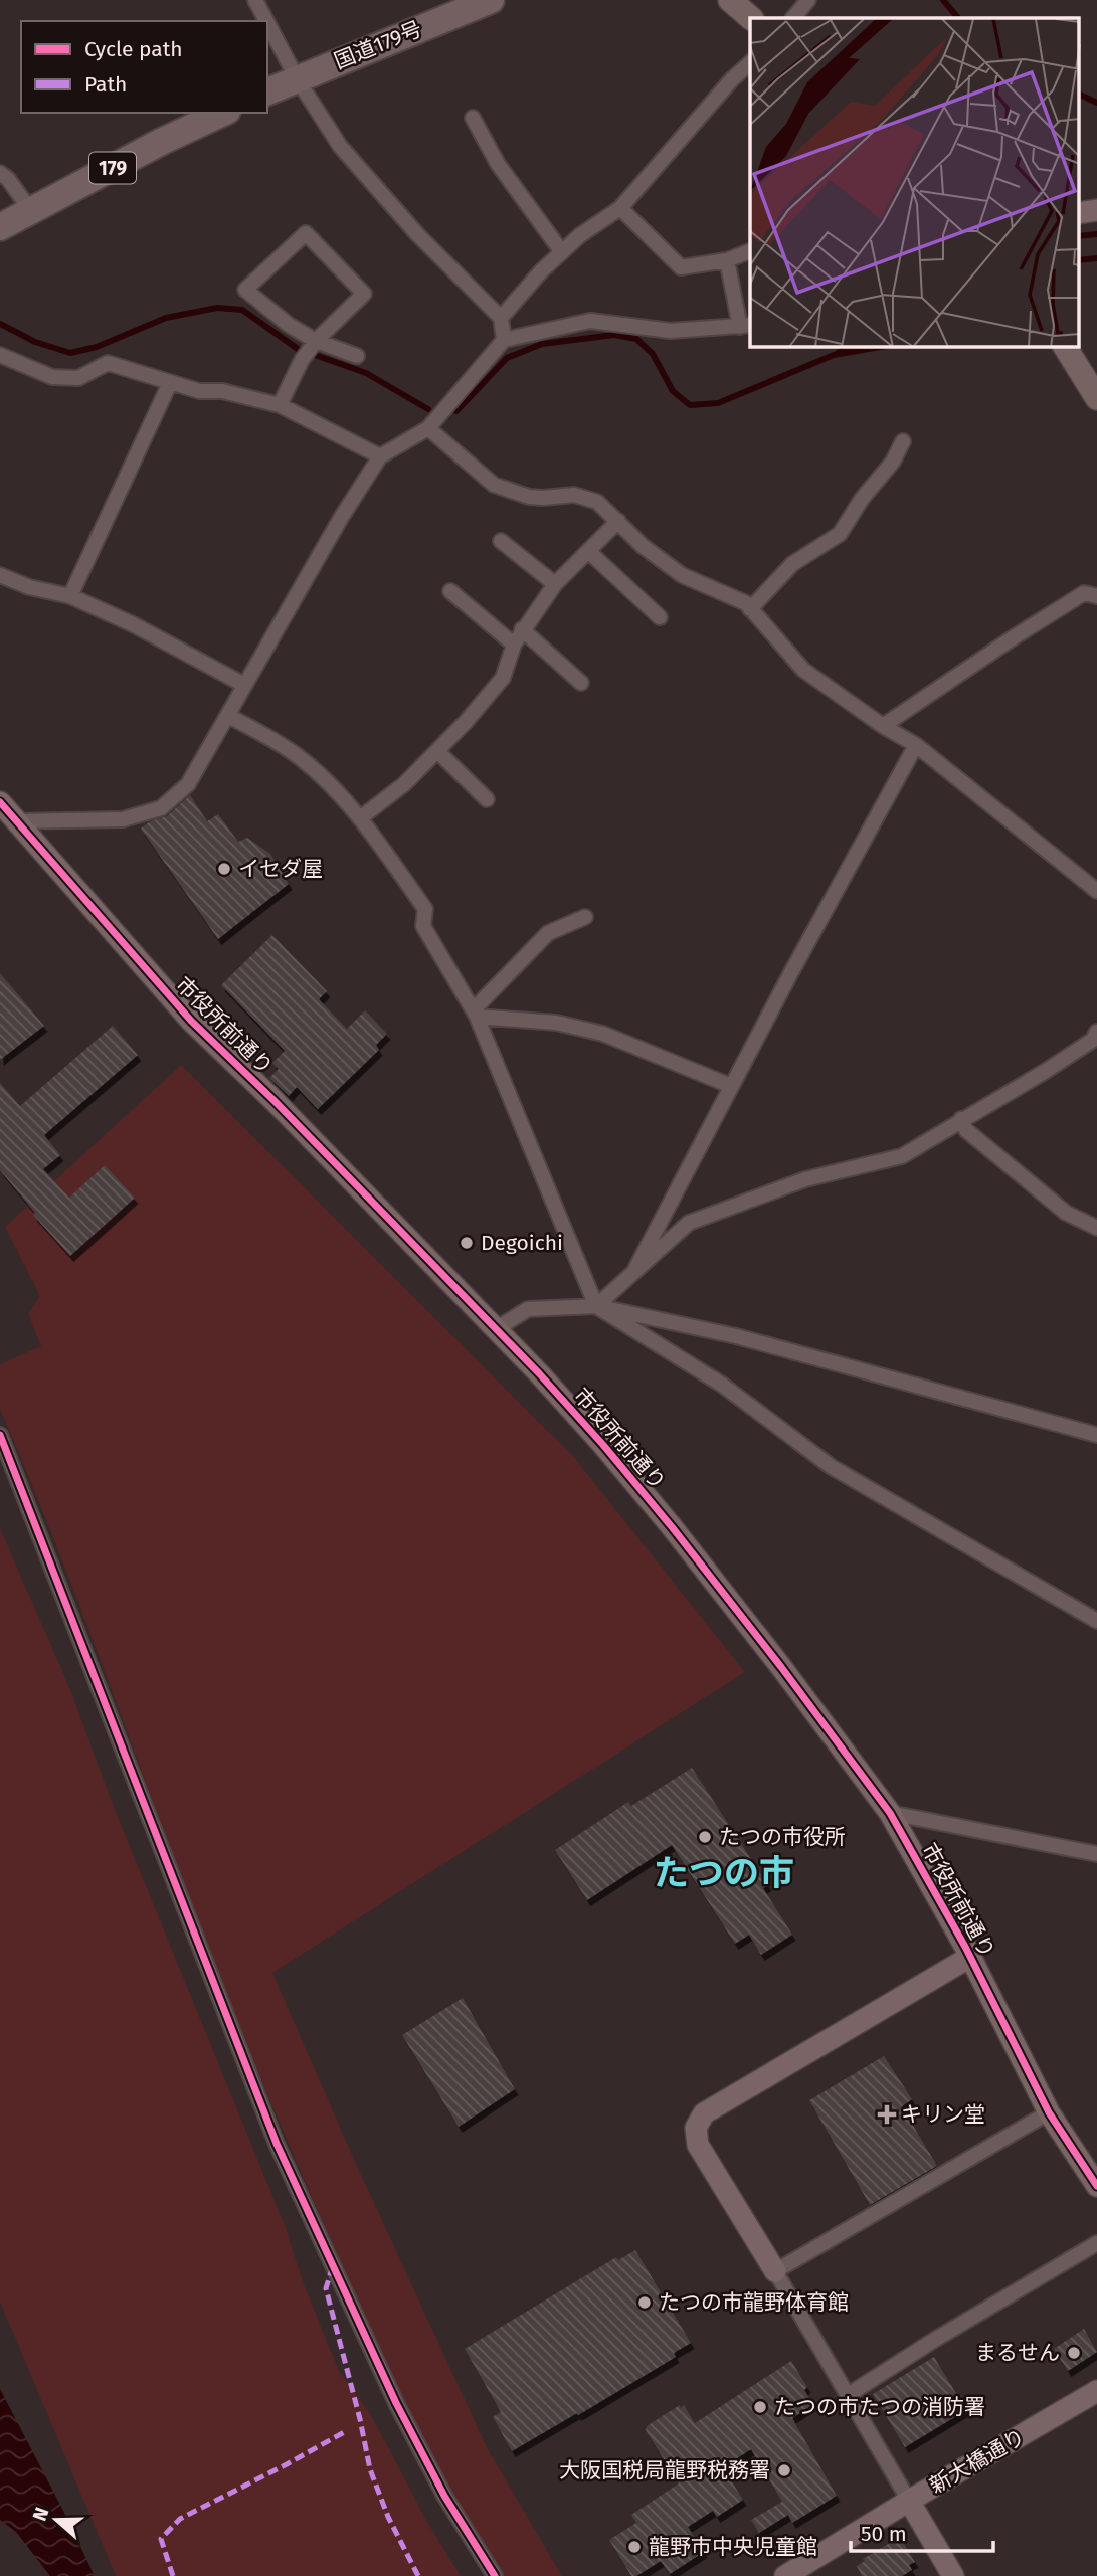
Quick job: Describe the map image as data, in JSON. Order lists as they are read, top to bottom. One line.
{"streets":{"highway":["国道179号","179"],"street":["市役所前通り","新大橋通り"]},"districts":["たつの市"],"places":{"other":["イセダ屋","Degoichi","たつの市役所","たつの市龍野体育館","まるせん","たつの市たつの消防署","大阪国税局龍野税務署","龍野市中央児童館"],"health":["キリン堂"]},"legend":["Cycle path","Path"],"scale_bar":"50 m","north":"left"}
